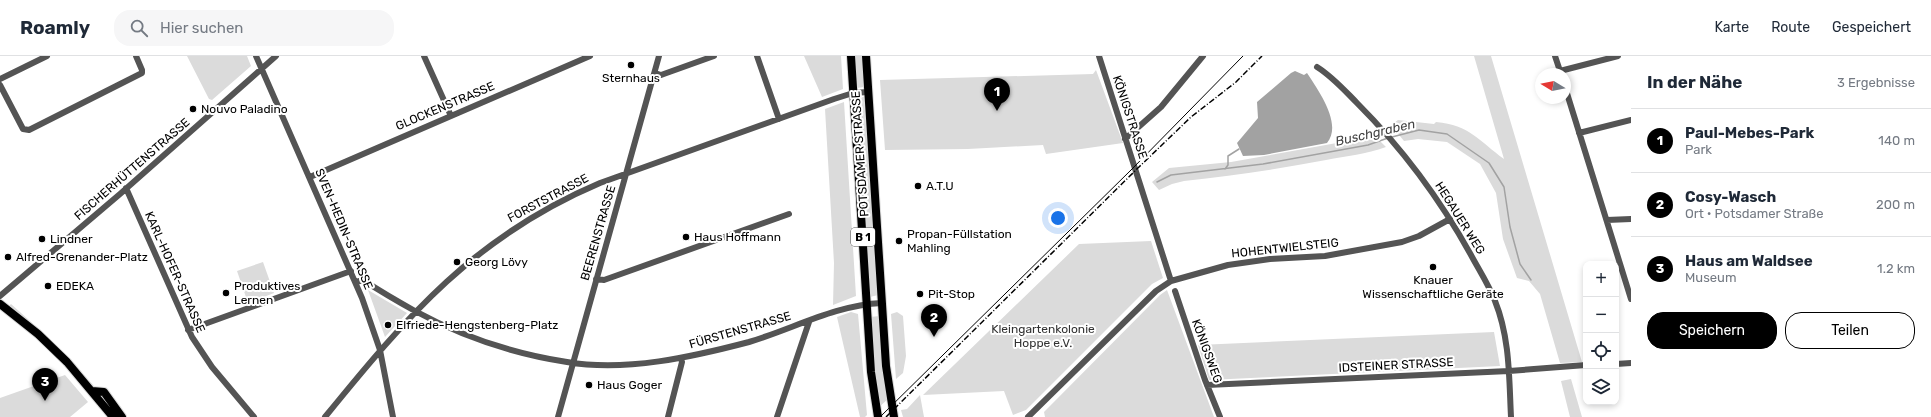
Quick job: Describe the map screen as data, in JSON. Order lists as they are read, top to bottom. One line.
{"streets":{"main road":["POTSDAMER STRASSE","B 1"],"street":["GLOCKENSTRASSE","KÖNIGSTRASSE","FISCHERHÜTTENSTRASSE","FORSTSTRASSE","HEGAUER WEG","SVEN-HEDIN-STRASSE","BEERENSTRASSE","HOHENTWIELSTEIG","KARL-HOFER-STRASSE","FÜRSTENSTRASSE","KÖNIGSWEG","IDSTEINER STRASSE"]},"crossings":[["GLOCKENSTRASSE","SVEN-HEDIN-STRASSE"],["KÖNIGSTRASSE","HOHENTWIELSTEIG"],["POTSDAMER STRASSE","FORSTSTRASSE"],["POTSDAMER STRASSE","FÜRSTENSTRASSE"],["FISCHERHÜTTENSTRASSE","SVEN-HEDIN-STRASSE"],["FISCHERHÜTTENSTRASSE","KARL-HOFER-STRASSE"],["FORSTSTRASSE","SVEN-HEDIN-STRASSE"],["FORSTSTRASSE","BEERENSTRASSE"],["FORSTSTRASSE","FÜRSTENSTRASSE"],["HEGAUER WEG","HOHENTWIELSTEIG"],["HEGAUER WEG","IDSTEINER STRASSE"],["SVEN-HEDIN-STRASSE","FÜRSTENSTRASSE"],["BEERENSTRASSE","FÜRSTENSTRASSE"],["KÖNIGSWEG","IDSTEINER STRASSE"]],"water":["Buschgraben"],"parks":["Kleingartenkolonie Hoppe e.V."],"places":["Sternhaus","Nouvo Paladino","A.T.U","Haus Hoffmann","Lindner","Propan-Füllstation Mahling","Alfred-Grenander-Platz","Georg Lövy","Knauer Wissenschaftliche Geräte","EDEKA","Produktives Lernen","Pit-Stop","Elfriede-Hengstenberg-Platz","Haus Goger"],"north":"left","page":{"header":"Roamly","search":"Hier suchen","nav":["Karte","Route","Gespeichert"],"heading":["In der Nähe","3 Ergebnisse"],"pins":["1","2","3"],"list":[{"mark":"1","name":"Paul-Mebes-Park","note":"Park","value":"140 m"},{"mark":"2","name":"Cosy-Wasch","note":"Ort · Potsdamer Straße","value":"200 m"},{"mark":"3","name":"Haus am Waldsee","note":"Museum","value":"1.2 km"}],"map_buttons":["+","−"],"buttons":["Speichern","Teilen"]}}
